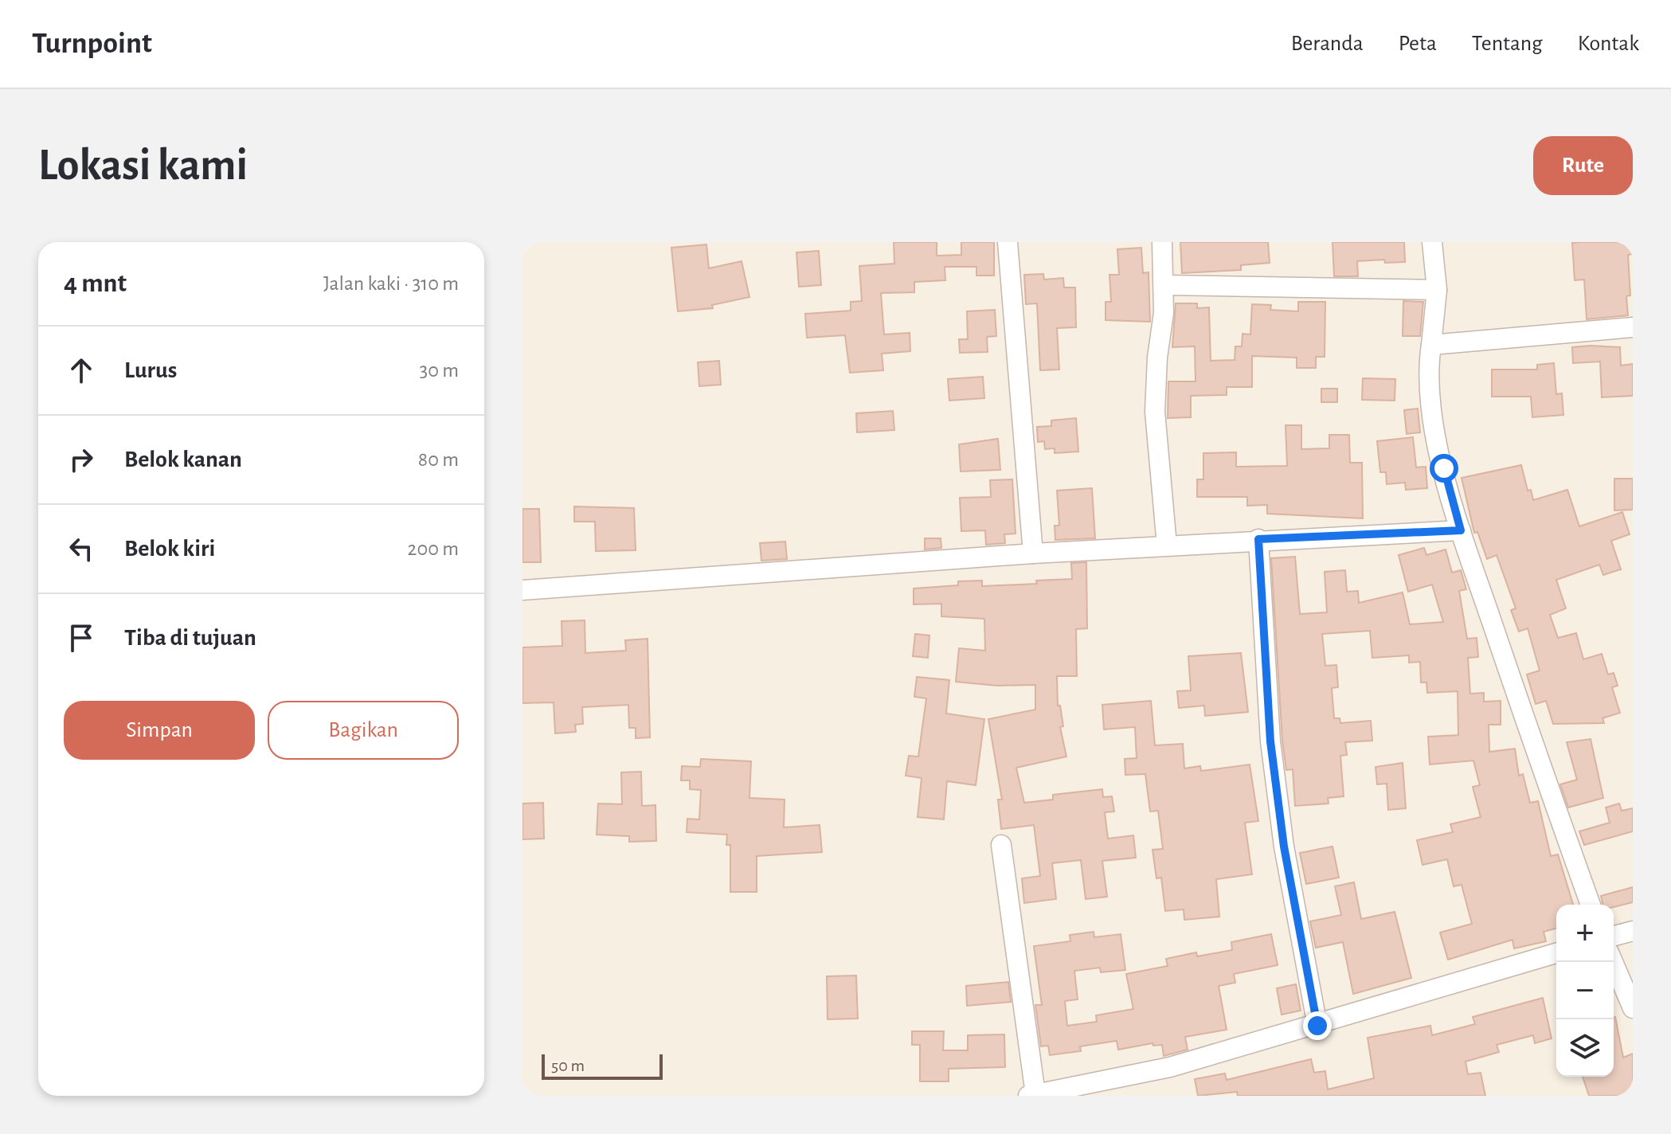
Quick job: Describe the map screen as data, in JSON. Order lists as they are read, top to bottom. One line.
{"scale_bar":"50 m","page":{"header":"Turnpoint","nav":["Beranda","Peta","Tentang","Kontak"],"buttons":["Rute",["Simpan","Bagikan"]],"title":"Lokasi kami","heading":["4 mnt","Jalan kaki · 310 m"],"list":[["Lurus","30 m"],["Belok kanan","80 m"],["Belok kiri","200 m"],"Tiba di tujuan"],"map_buttons":["+","−"],"scale":"50 m"}}
